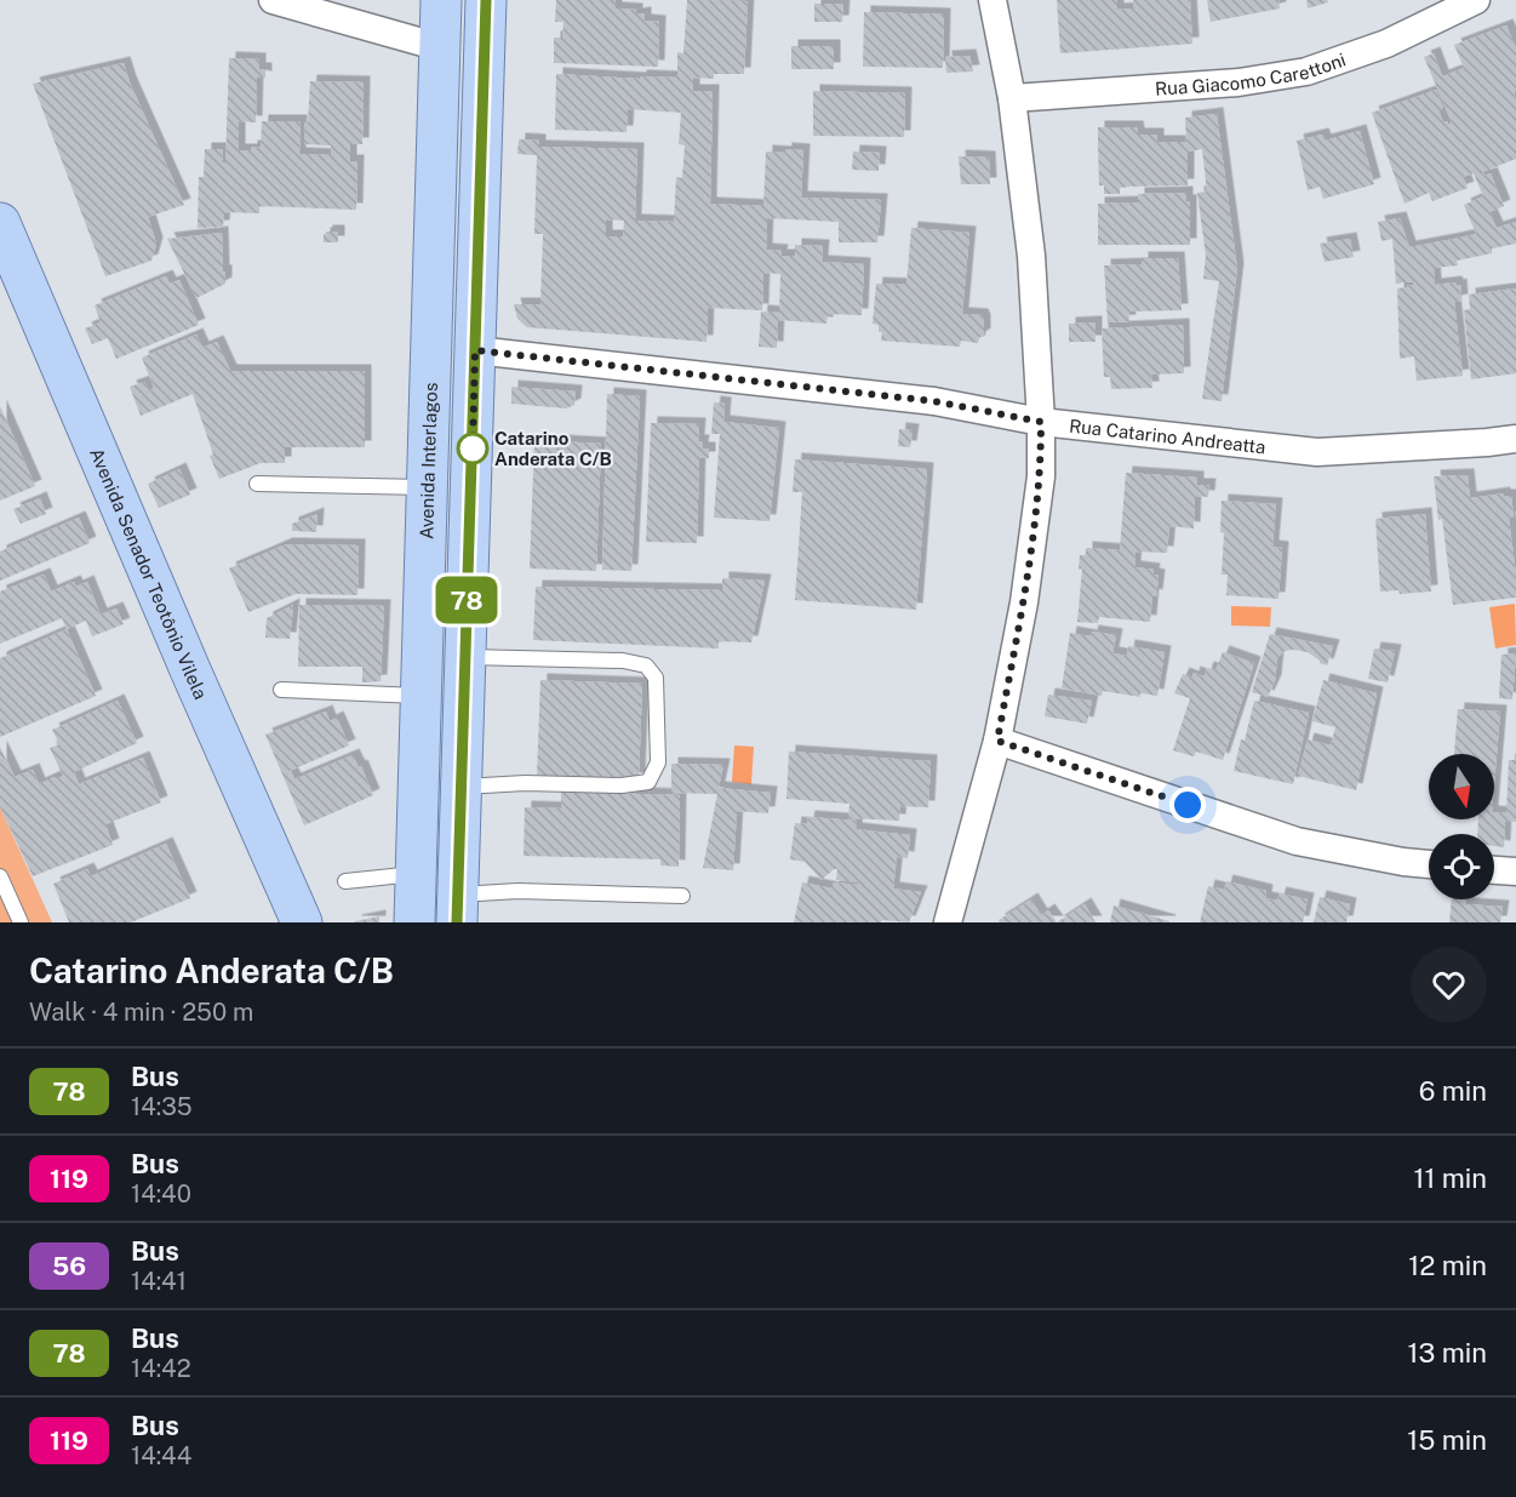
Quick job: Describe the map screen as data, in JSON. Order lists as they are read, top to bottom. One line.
{"streets":{"main road":["Avenida Interlagos","Avenida Senador Teotônio Vilela"],"street":["Rua Giacomo Carettoni","Rua Catarino Andreatta"]},"places":["Catarino Anderata C/B"],"lines":["bus line 78"],"north":"bottom","page":{"on_map":"78","heading":["Catarino Anderata C/B","Walk · 4 min · 250 m"],"list":[{"mark":"78","name":"Bus","note":"14:35","value":"6 min"},{"mark":"119","name":"Bus","note":"14:40","value":"11 min"},{"mark":"56","name":"Bus","note":"14:41","value":"12 min"},{"mark":"78","name":"Bus","note":"14:42","value":"13 min"},{"mark":"119","name":"Bus","note":"14:44","value":"15 min"}]}}
